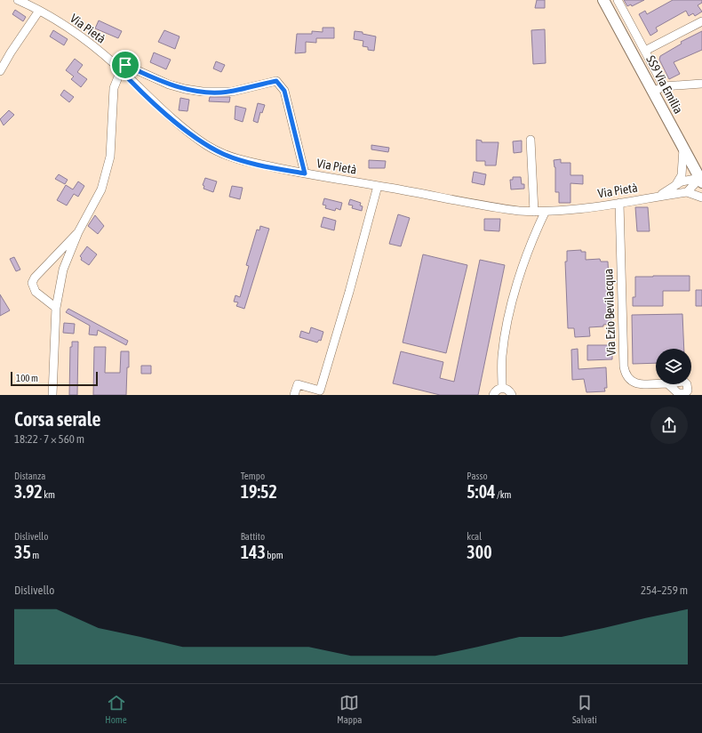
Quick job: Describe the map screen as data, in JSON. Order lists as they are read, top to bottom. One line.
{"streets":{"main road":["SS9 Via Emilia"],"street":["Via Pietà","Via Ezio Bevilacqua"]},"crossings":[["Via Pietà","Via Ezio Bevilacqua"]],"scale_bar":"100 m","page":{"scale":"100 m","heading":["Corsa serale","18:22 · 7 × 560 m"],"stats":[["Distanza","3.92 km"],["Tempo","19:52"],["Passo","5:04 /km"],["Dislivello","35 m"],["Battito","143 bpm"],["kcal","300"]],"chart":["Dislivello","254–259 m"],"tabs":["Home","Mappa","Salvati"]}}
